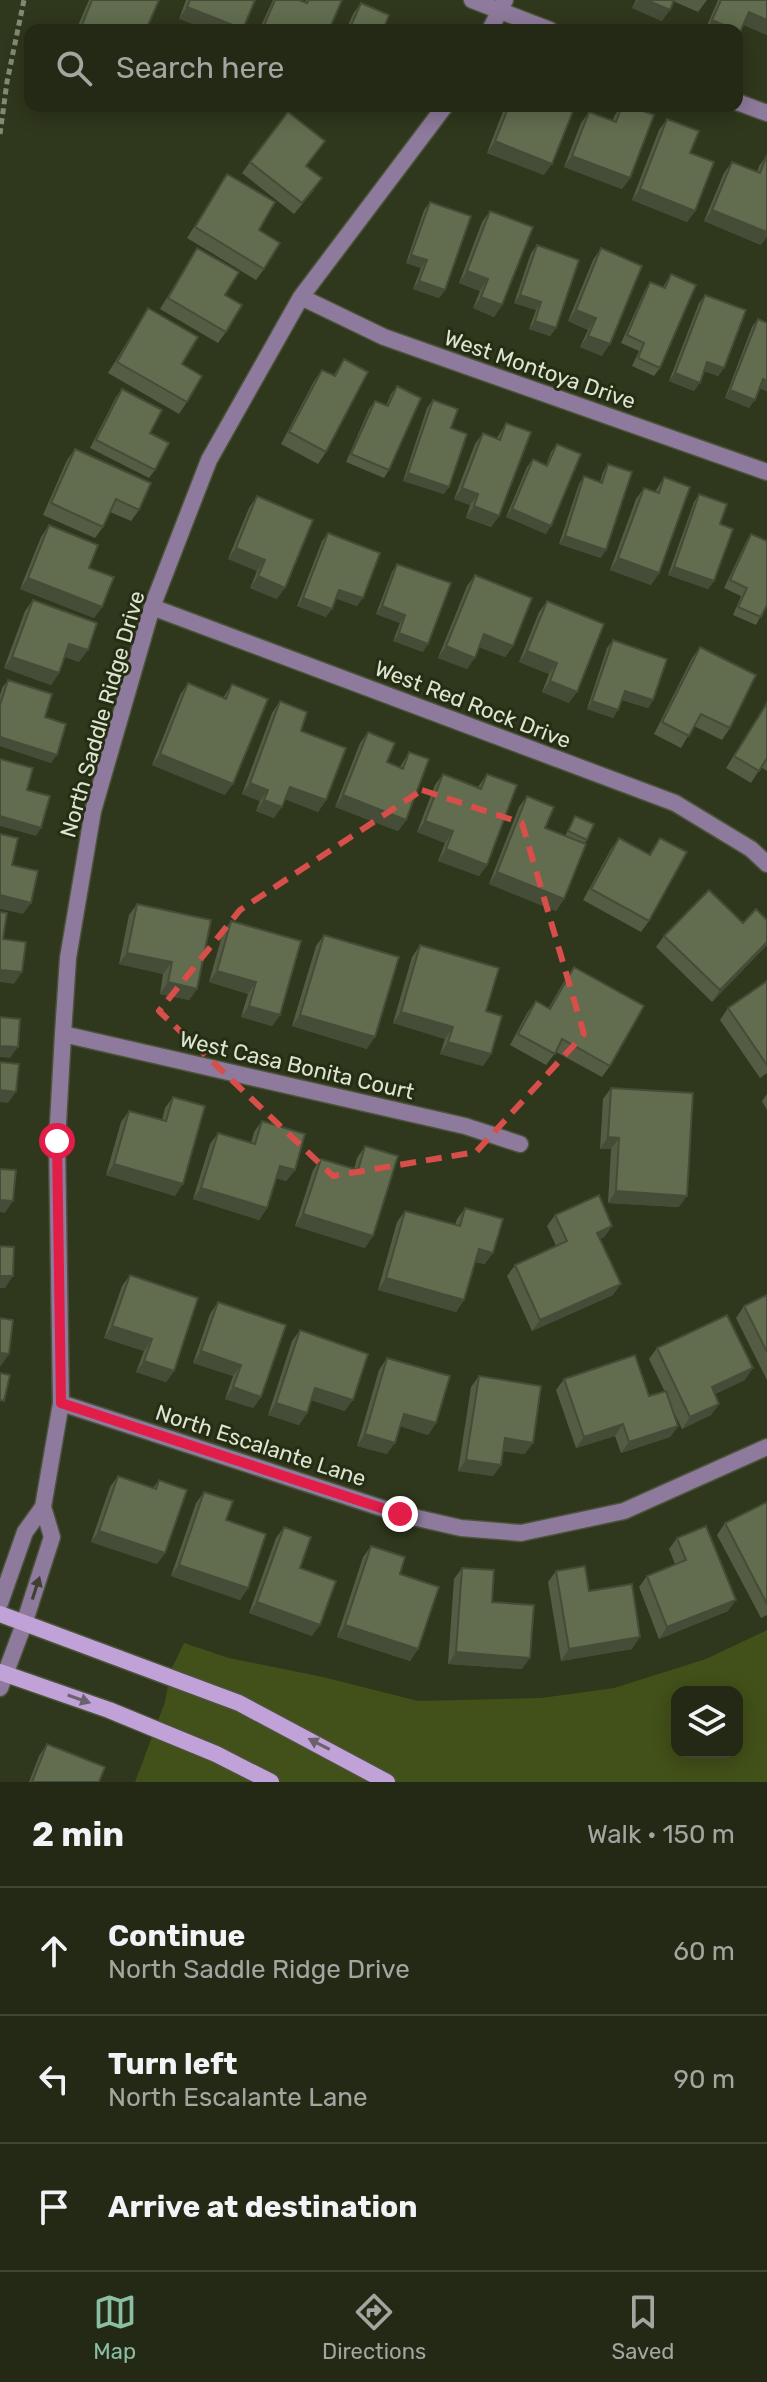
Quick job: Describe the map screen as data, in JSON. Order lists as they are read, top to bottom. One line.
{"streets":{"street":["West Montoya Drive","West Red Rock Drive","North Saddle Ridge Drive","West Casa Bonita Court","North Escalante Lane"]},"crossings":[["West Montoya Drive","North Saddle Ridge Drive"],["West Red Rock Drive","North Saddle Ridge Drive"],["North Saddle Ridge Drive","West Casa Bonita Court"],["North Saddle Ridge Drive","North Escalante Lane"]],"page":{"search":"Search here","heading":["2 min","Walk · 150 m"],"list":[["Continue","North Saddle Ridge Drive","60 m"],["Turn left","North Escalante Lane","90 m"],"Arrive at destination"],"nav":["Map","Directions","Saved"]}}
